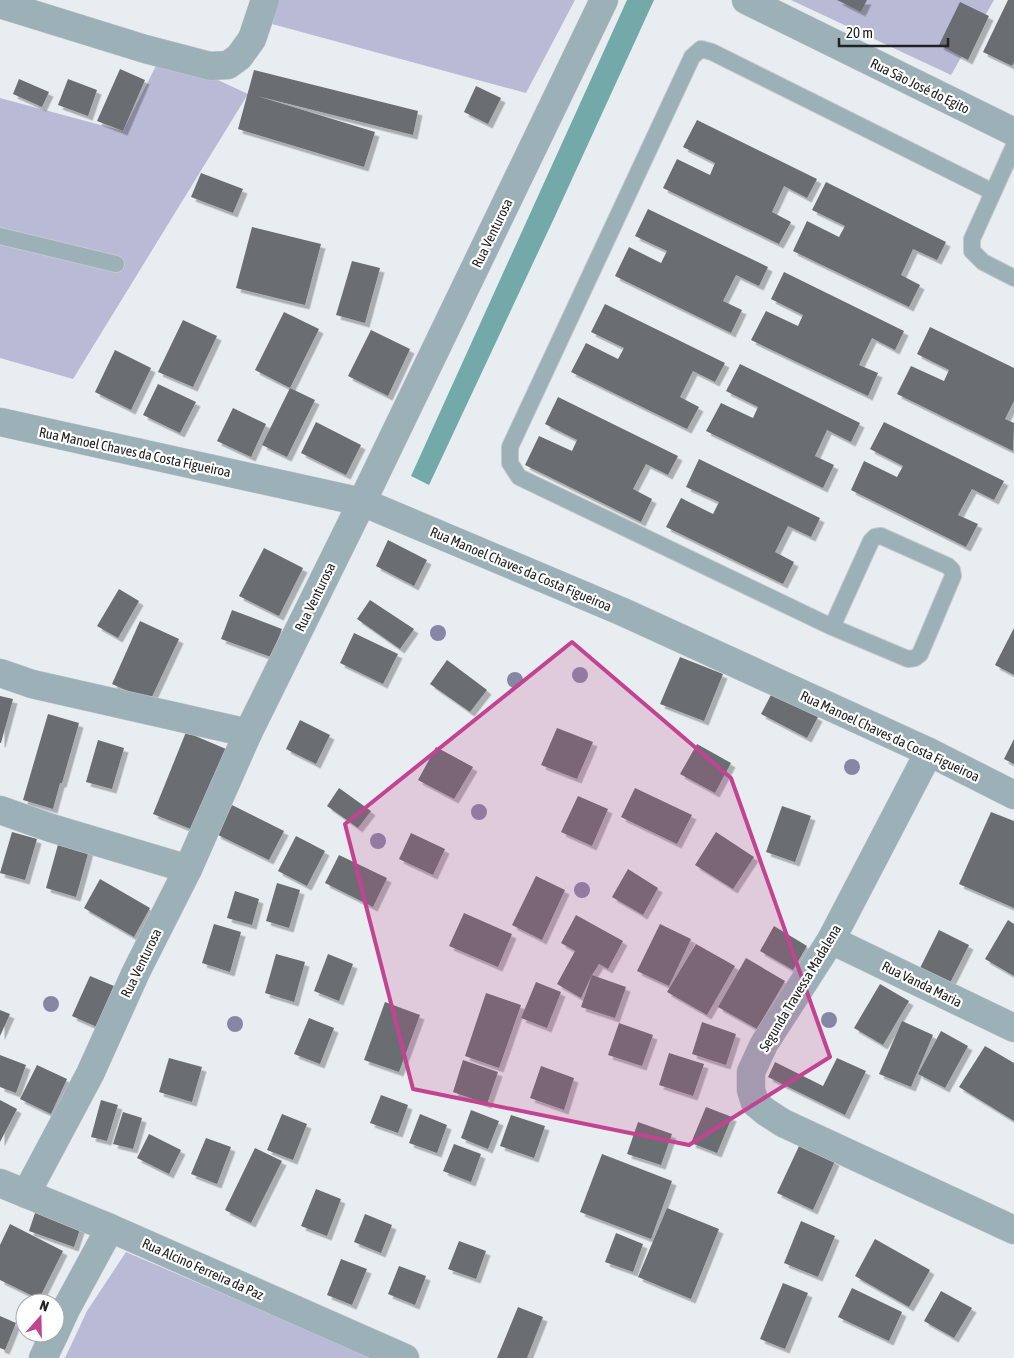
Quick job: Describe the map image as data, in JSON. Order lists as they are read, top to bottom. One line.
{"streets":{"street":["Rua São José do Egito","Rua Venturosa","Rua Manoel Chaves da Costa Figueiroa","Rua Vanda Maria","Segunda Travessa Madalena","Rua Alcino Ferreira da Paz"]},"crossings":[["Rua Venturosa","Rua Manoel Chaves da Costa Figueiroa"],["Rua Venturosa","Rua Alcino Ferreira da Paz"],["Rua Manoel Chaves da Costa Figueiroa","Segunda Travessa Madalena"],["Rua Vanda Maria","Segunda Travessa Madalena"]],"scale_bar":"20 m","north":"top"}
